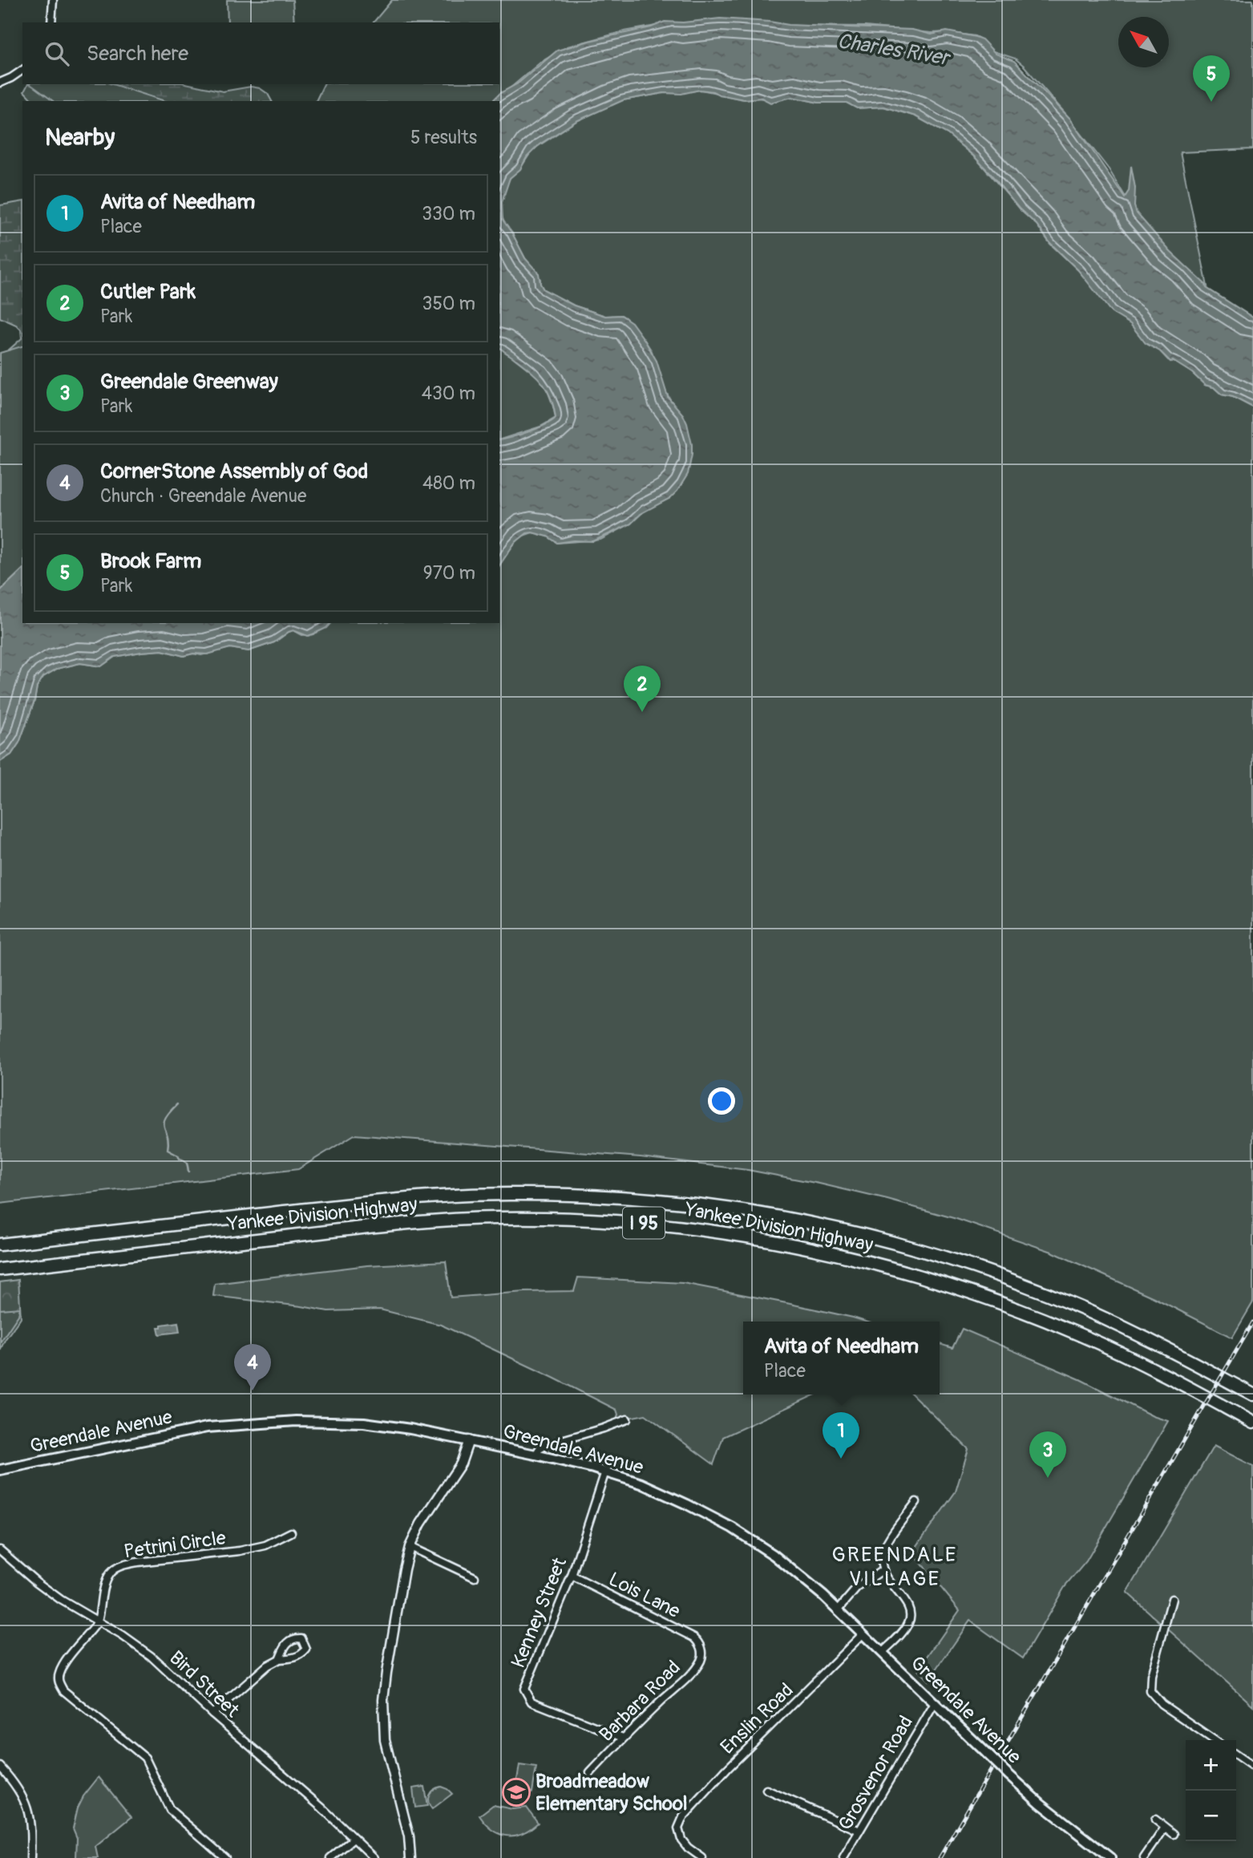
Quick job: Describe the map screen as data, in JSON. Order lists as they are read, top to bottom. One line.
{"streets":{"highway":["Yankee Division Highway","I 95"],"main road":["Greendale Avenue"],"street":["Petrini Circle","Lois Lane","Kenney Street","Bird Street","Barbara Road","Enslin Road","Grosvenor Road"]},"crossings":[["Greendale Avenue","Kenney Street"],["Greendale Avenue","Enslin Road"],["Greendale Avenue","Grosvenor Road"],["Petrini Circle","Bird Street"],["Lois Lane","Kenney Street"],["Lois Lane","Barbara Road"],["Kenney Street","Barbara Road"]],"districts":["GREENDALE VILLAGE"],"water":["Charles River"],"places":{"school or university":["Broadmeadow Elementary School"]},"north":"top left","page":{"search":"Search here","pins":["5","2","4","1","3"],"heading":["Nearby","5 results"],"list":[{"mark":"1","name":"Avita of Needham","note":"Place","value":"330 m"},{"mark":"2","name":"Cutler Park","note":"Park","value":"350 m"},{"mark":"3","name":"Greendale Greenway","note":"Park","value":"430 m"},{"mark":"4","name":"CornerStone Assembly of God","note":"Church · Greendale Avenue","value":"480 m"},{"mark":"5","name":"Brook Farm","note":"Park","value":"970 m"}],"popup":["Avita of Needham","Place"],"map_buttons":["+","−"]}}
